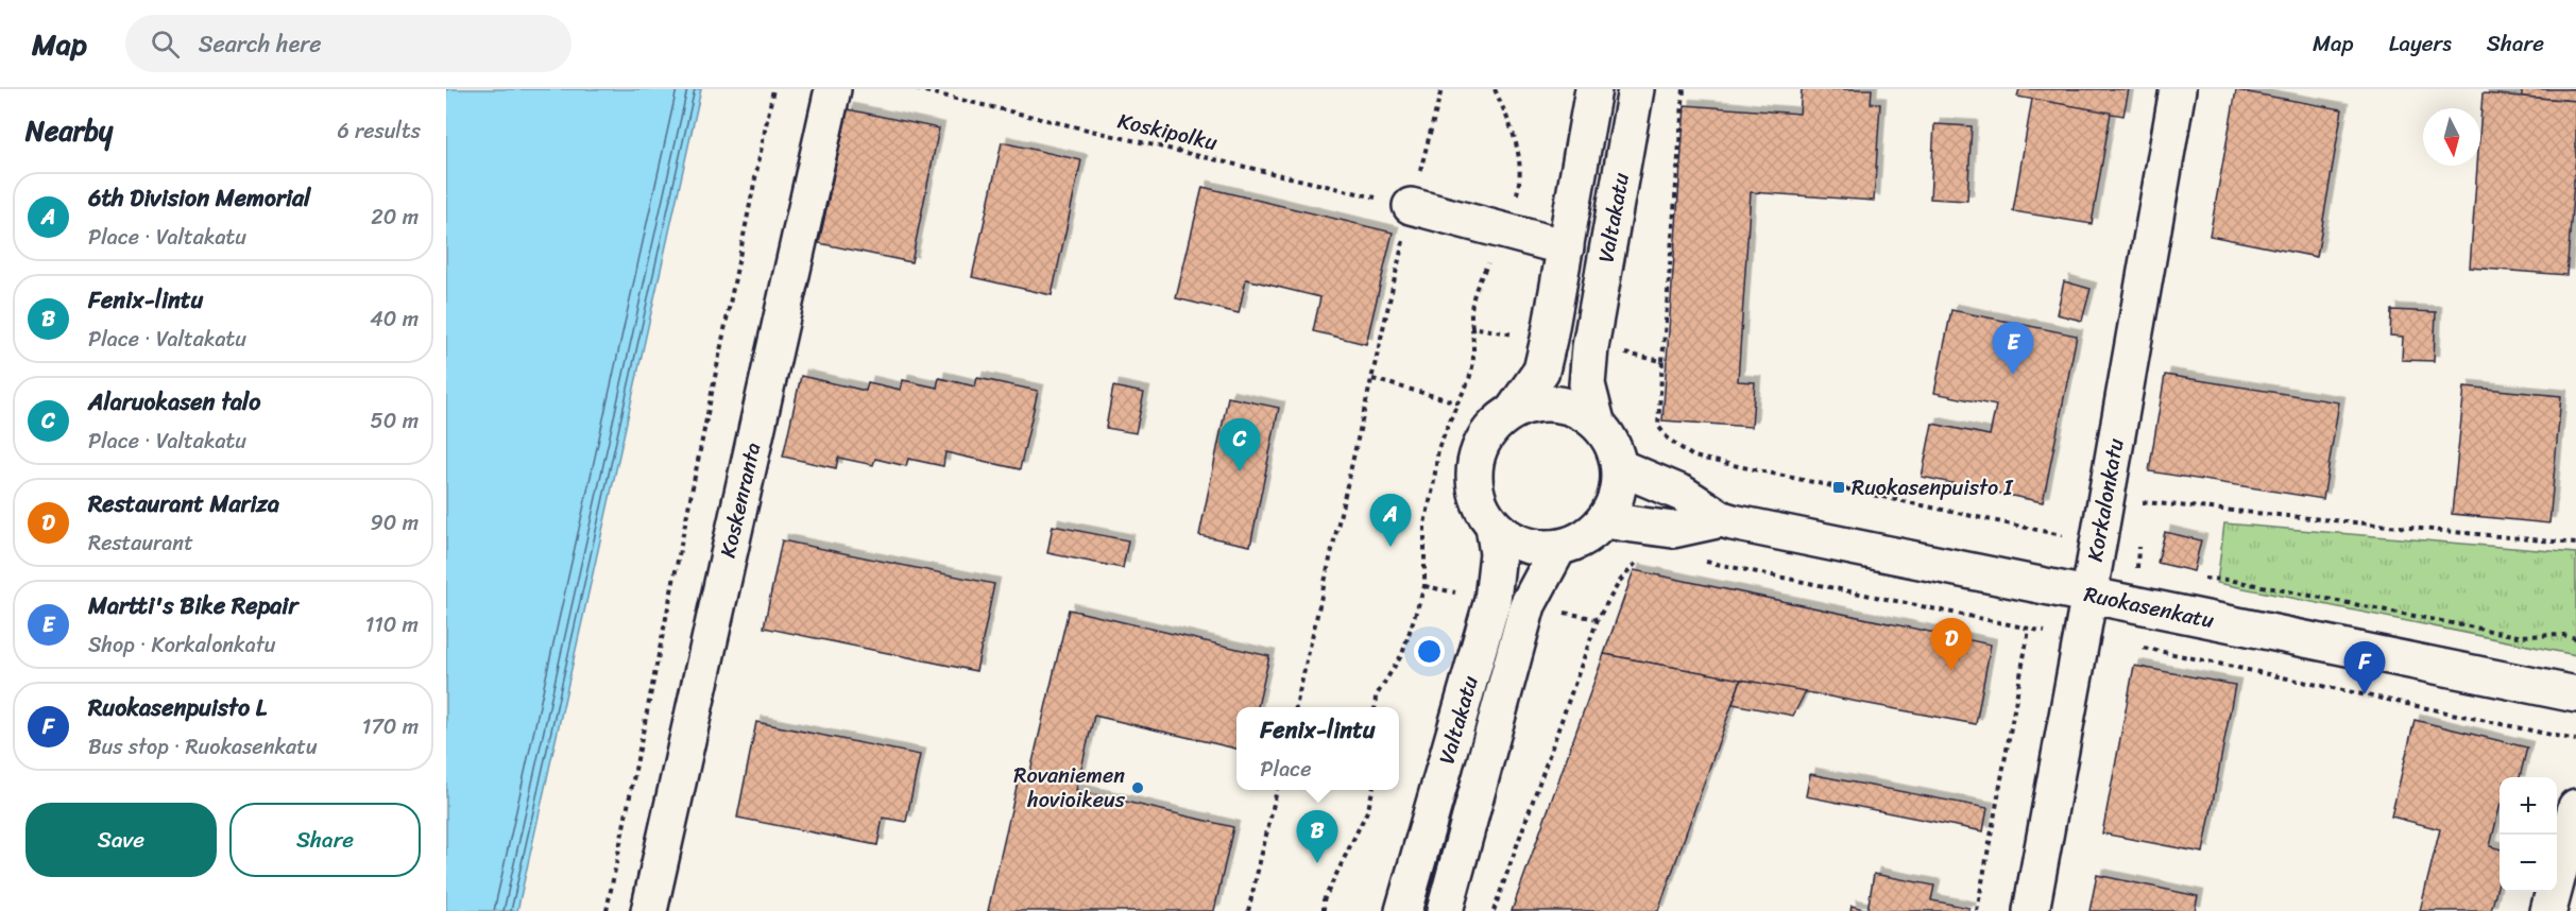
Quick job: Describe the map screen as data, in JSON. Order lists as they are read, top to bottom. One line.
{"streets":{"street":["Valtakatu","Koskenranta","Korkalonkatu","Ruokasenkatu"],"path":["Koskipolku"]},"crossings":[["Valtakatu","Ruokasenkatu"],["Korkalonkatu","Ruokasenkatu"]],"places":{"transit":["Ruokasenpuisto I"],"other":["Rovaniemen hovioikeus"]},"north":"bottom","page":{"header":"Map","search":"Search here","nav":["Map","Layers","Share"],"heading":["Nearby","6 results"],"list":[{"mark":"A","name":"6th Division Memorial","note":"Place · Valtakatu","value":"20 m"},{"mark":"B","name":"Fenix-lintu","note":"Place · Valtakatu","value":"40 m"},{"mark":"C","name":"Alaruokasen talo","note":"Place · Valtakatu","value":"50 m"},{"mark":"D","name":"Restaurant Mariza","note":"Restaurant","value":"90 m"},{"mark":"E","name":"Martti's Bike Repair","note":"Shop · Korkalonkatu","value":"110 m"},{"mark":"F","name":"Ruokasenpuisto L","note":"Bus stop · Ruokasenkatu","value":"170 m"}],"pins":["E","C","A","D","F","B"],"popup":["Fenix-lintu","Place"],"map_buttons":["+","−"],"buttons":["Save","Share"]}}
